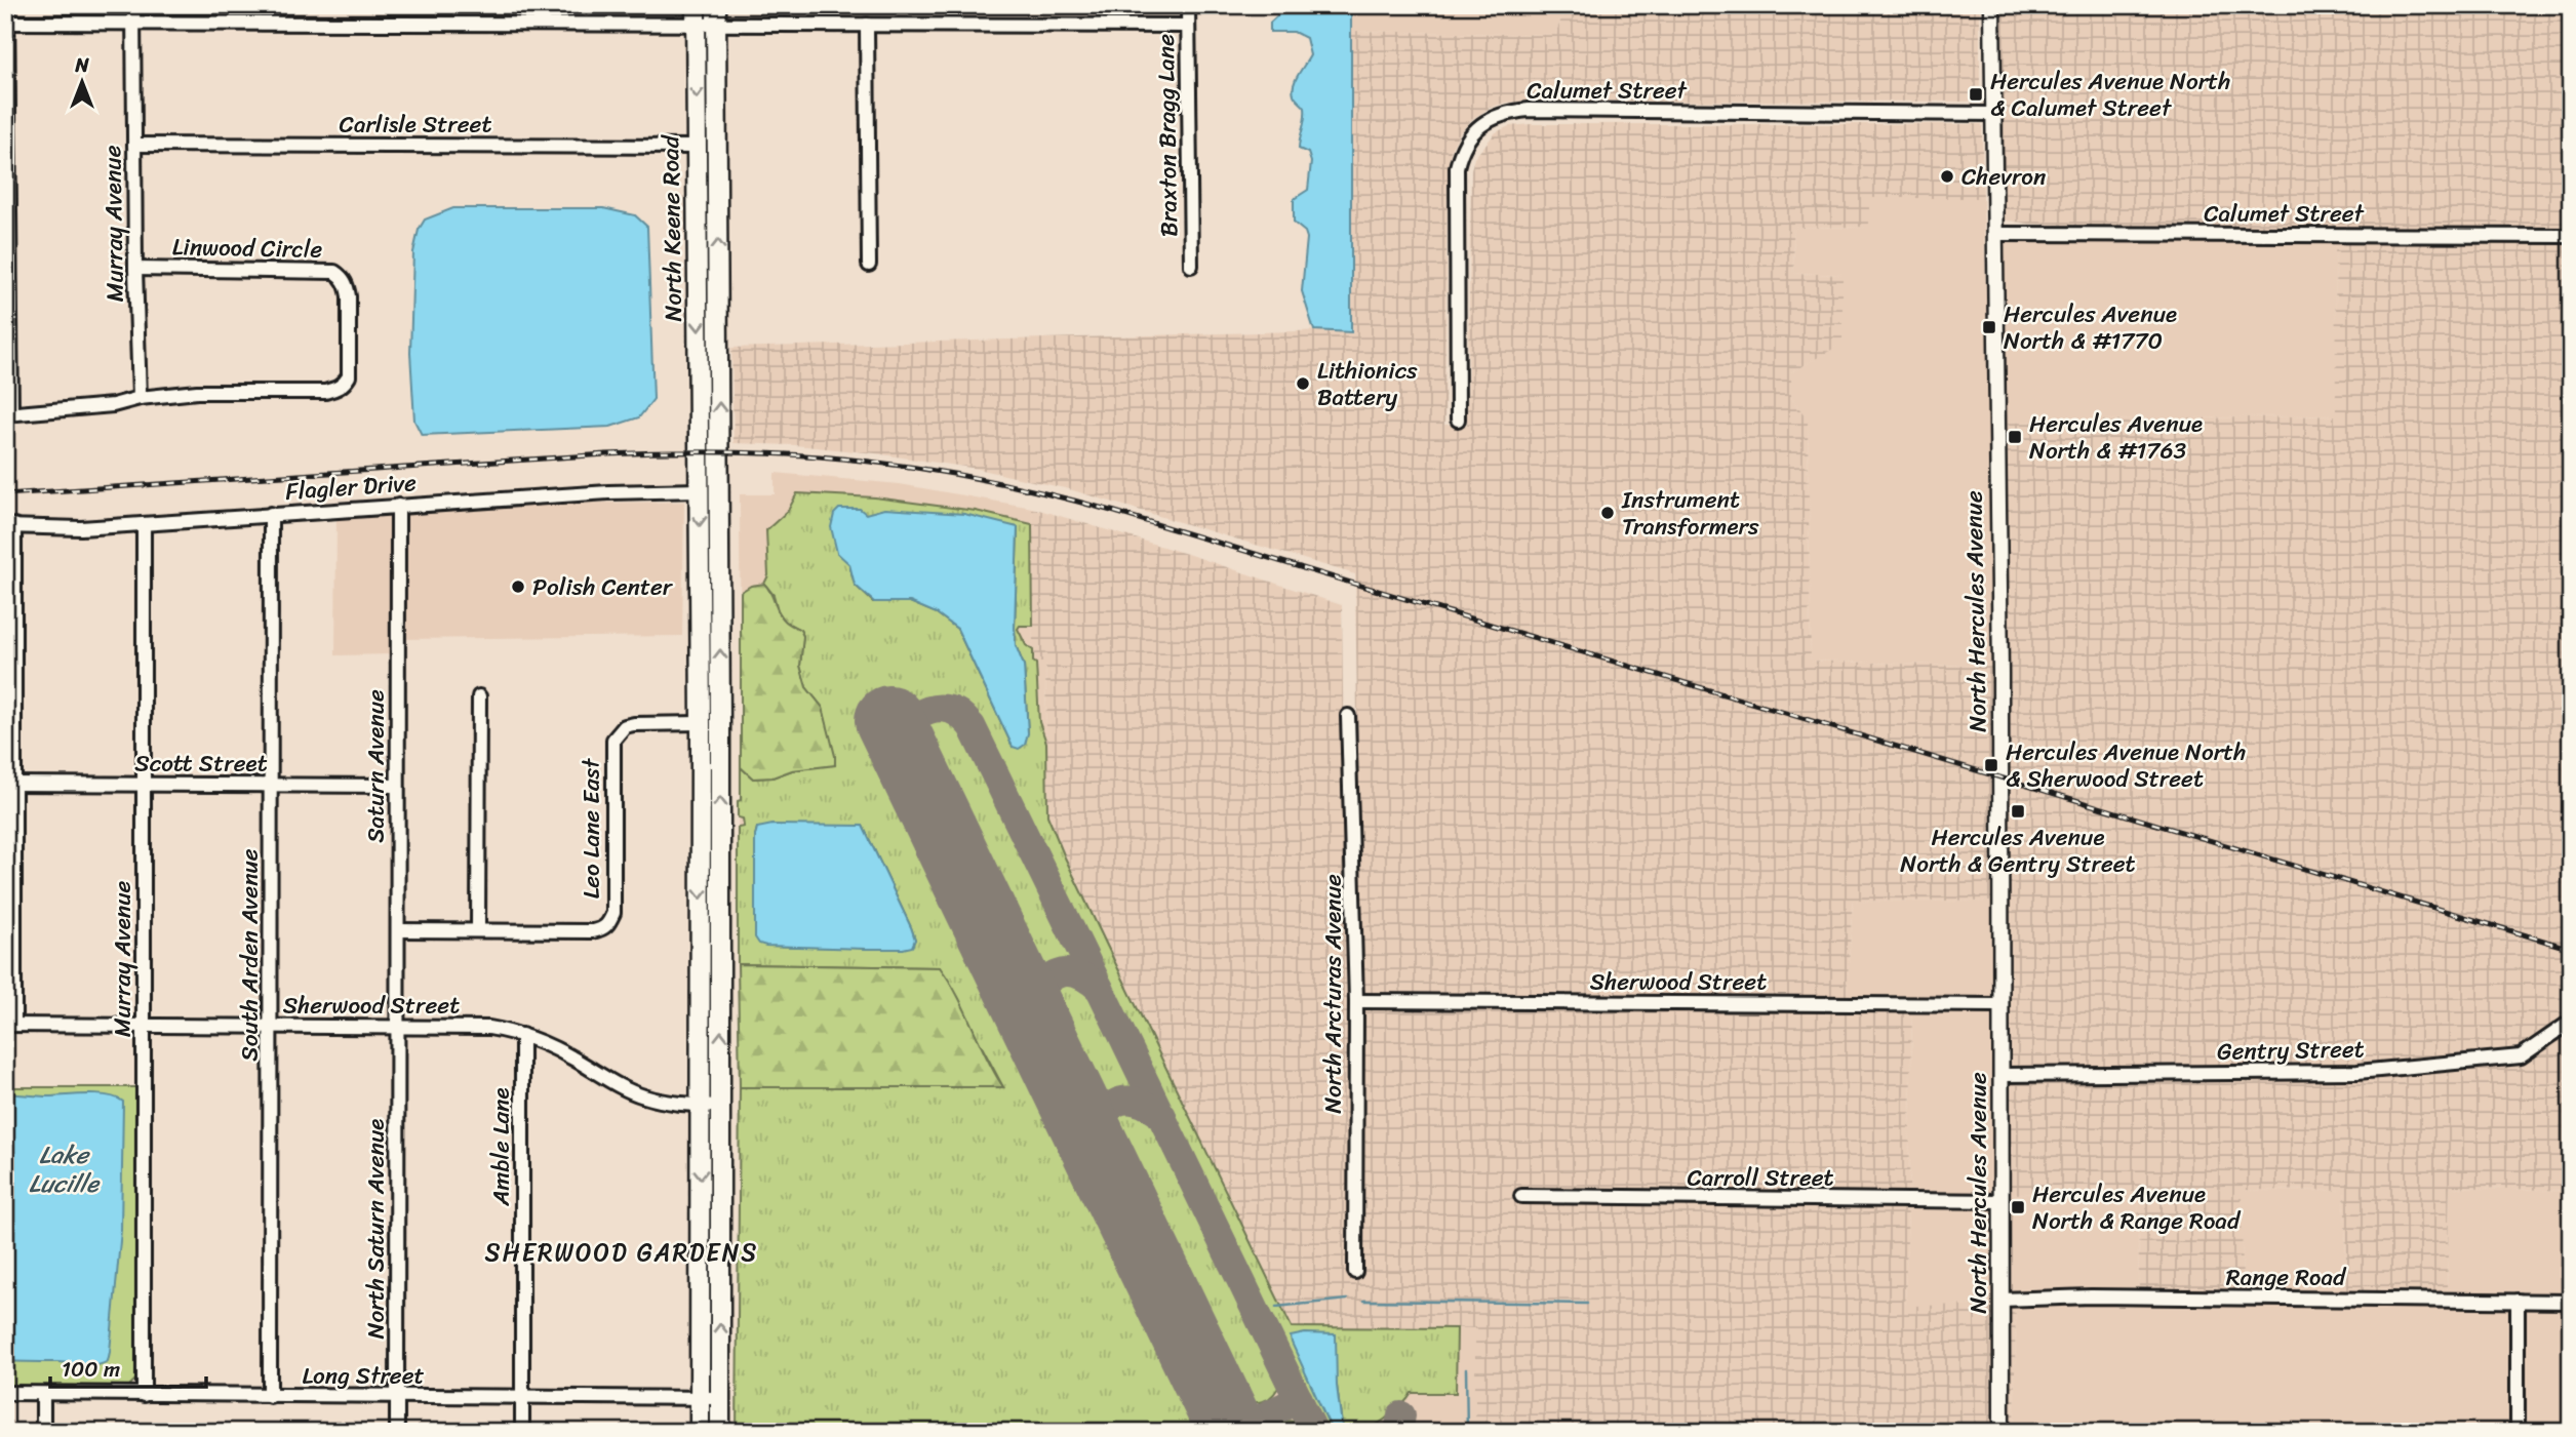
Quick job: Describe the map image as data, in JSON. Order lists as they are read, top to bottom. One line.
{"streets":{"main road":["North Keene Road"],"street":["Calumet Street","Carlisle Street","Braxton Bragg Lane","Murray Avenue","Linwood Circle","Flagler Drive","North Hercules Avenue","Scott Street","Saturn Avenue","Leo Lane East","South Arden Avenue","Sherwood Street","North Arcturas Avenue","Gentry Street","Amble Lane","Carroll Street","North Saturn Avenue","Range Road","Long Street"]},"crossings":[["Calumet Street","North Hercules Avenue"],["Carlisle Street","Murray Avenue"],["Carlisle Street","North Keene Road"],["Murray Avenue","Linwood Circle"],["Murray Avenue","Flagler Drive"],["Murray Avenue","Scott Street"],["Murray Avenue","Sherwood Street"],["Murray Avenue","Long Street"],["North Keene Road","Flagler Drive"],["North Keene Road","Leo Lane East"],["North Keene Road","Sherwood Street"],["North Keene Road","Long Street"],["Flagler Drive","Saturn Avenue"],["Flagler Drive","South Arden Avenue"],["North Hercules Avenue","Sherwood Street"],["North Hercules Avenue","Gentry Street"],["North Hercules Avenue","Carroll Street"],["North Hercules Avenue","Range Road"],["Scott Street","Saturn Avenue"],["Scott Street","South Arden Avenue"],["Saturn Avenue","Sherwood Street"],["Saturn Avenue","North Saturn Avenue"],["South Arden Avenue","Sherwood Street"],["South Arden Avenue","Long Street"],["Sherwood Street","North Arcturas Avenue"],["Sherwood Street","Amble Lane"],["Sherwood Street","North Saturn Avenue"],["Amble Lane","Long Street"],["North Saturn Avenue","Long Street"]],"districts":["SHERWOOD GARDENS"],"water":["Lake Lucille"],"places":{"transit":["Hercules Avenue North & Calumet Street","Hercules Avenue North & #1770","Hercules Avenue North & #1763","Hercules Avenue North & Sherwood Street","Hercules Avenue North & Gentry Street","Hercules Avenue North & Range Road"],"other":["Chevron","Lithionics Battery","Instrument Transformers","Polish Center"]},"scale_bar":"100 m","north":"top"}
